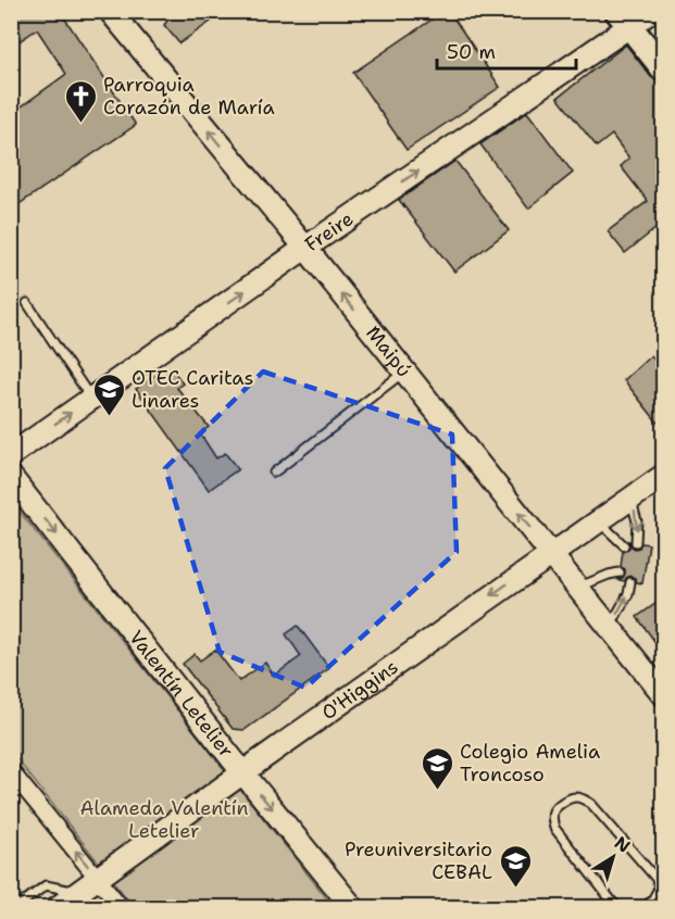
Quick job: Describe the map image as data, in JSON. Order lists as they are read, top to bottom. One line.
{"streets":{"main road":["Freire","Maipú","O'Higgins","Valentín Letelier"]},"crossings":[["Freire","Maipú"],["Maipú","O'Higgins"],["O'Higgins","Valentín Letelier"]],"one_way":["Freire","Maipú","O'Higgins","Valentín Letelier"],"parks":["Alameda Valentín Letelier"],"places":{"church":["Parroquia Corazón de María"],"school or university":["OTEC Caritas Linares","Colegio Amelia Troncoso","Preuniversitario CEBAL"]},"scale_bar":"50 m","north":"top right"}
